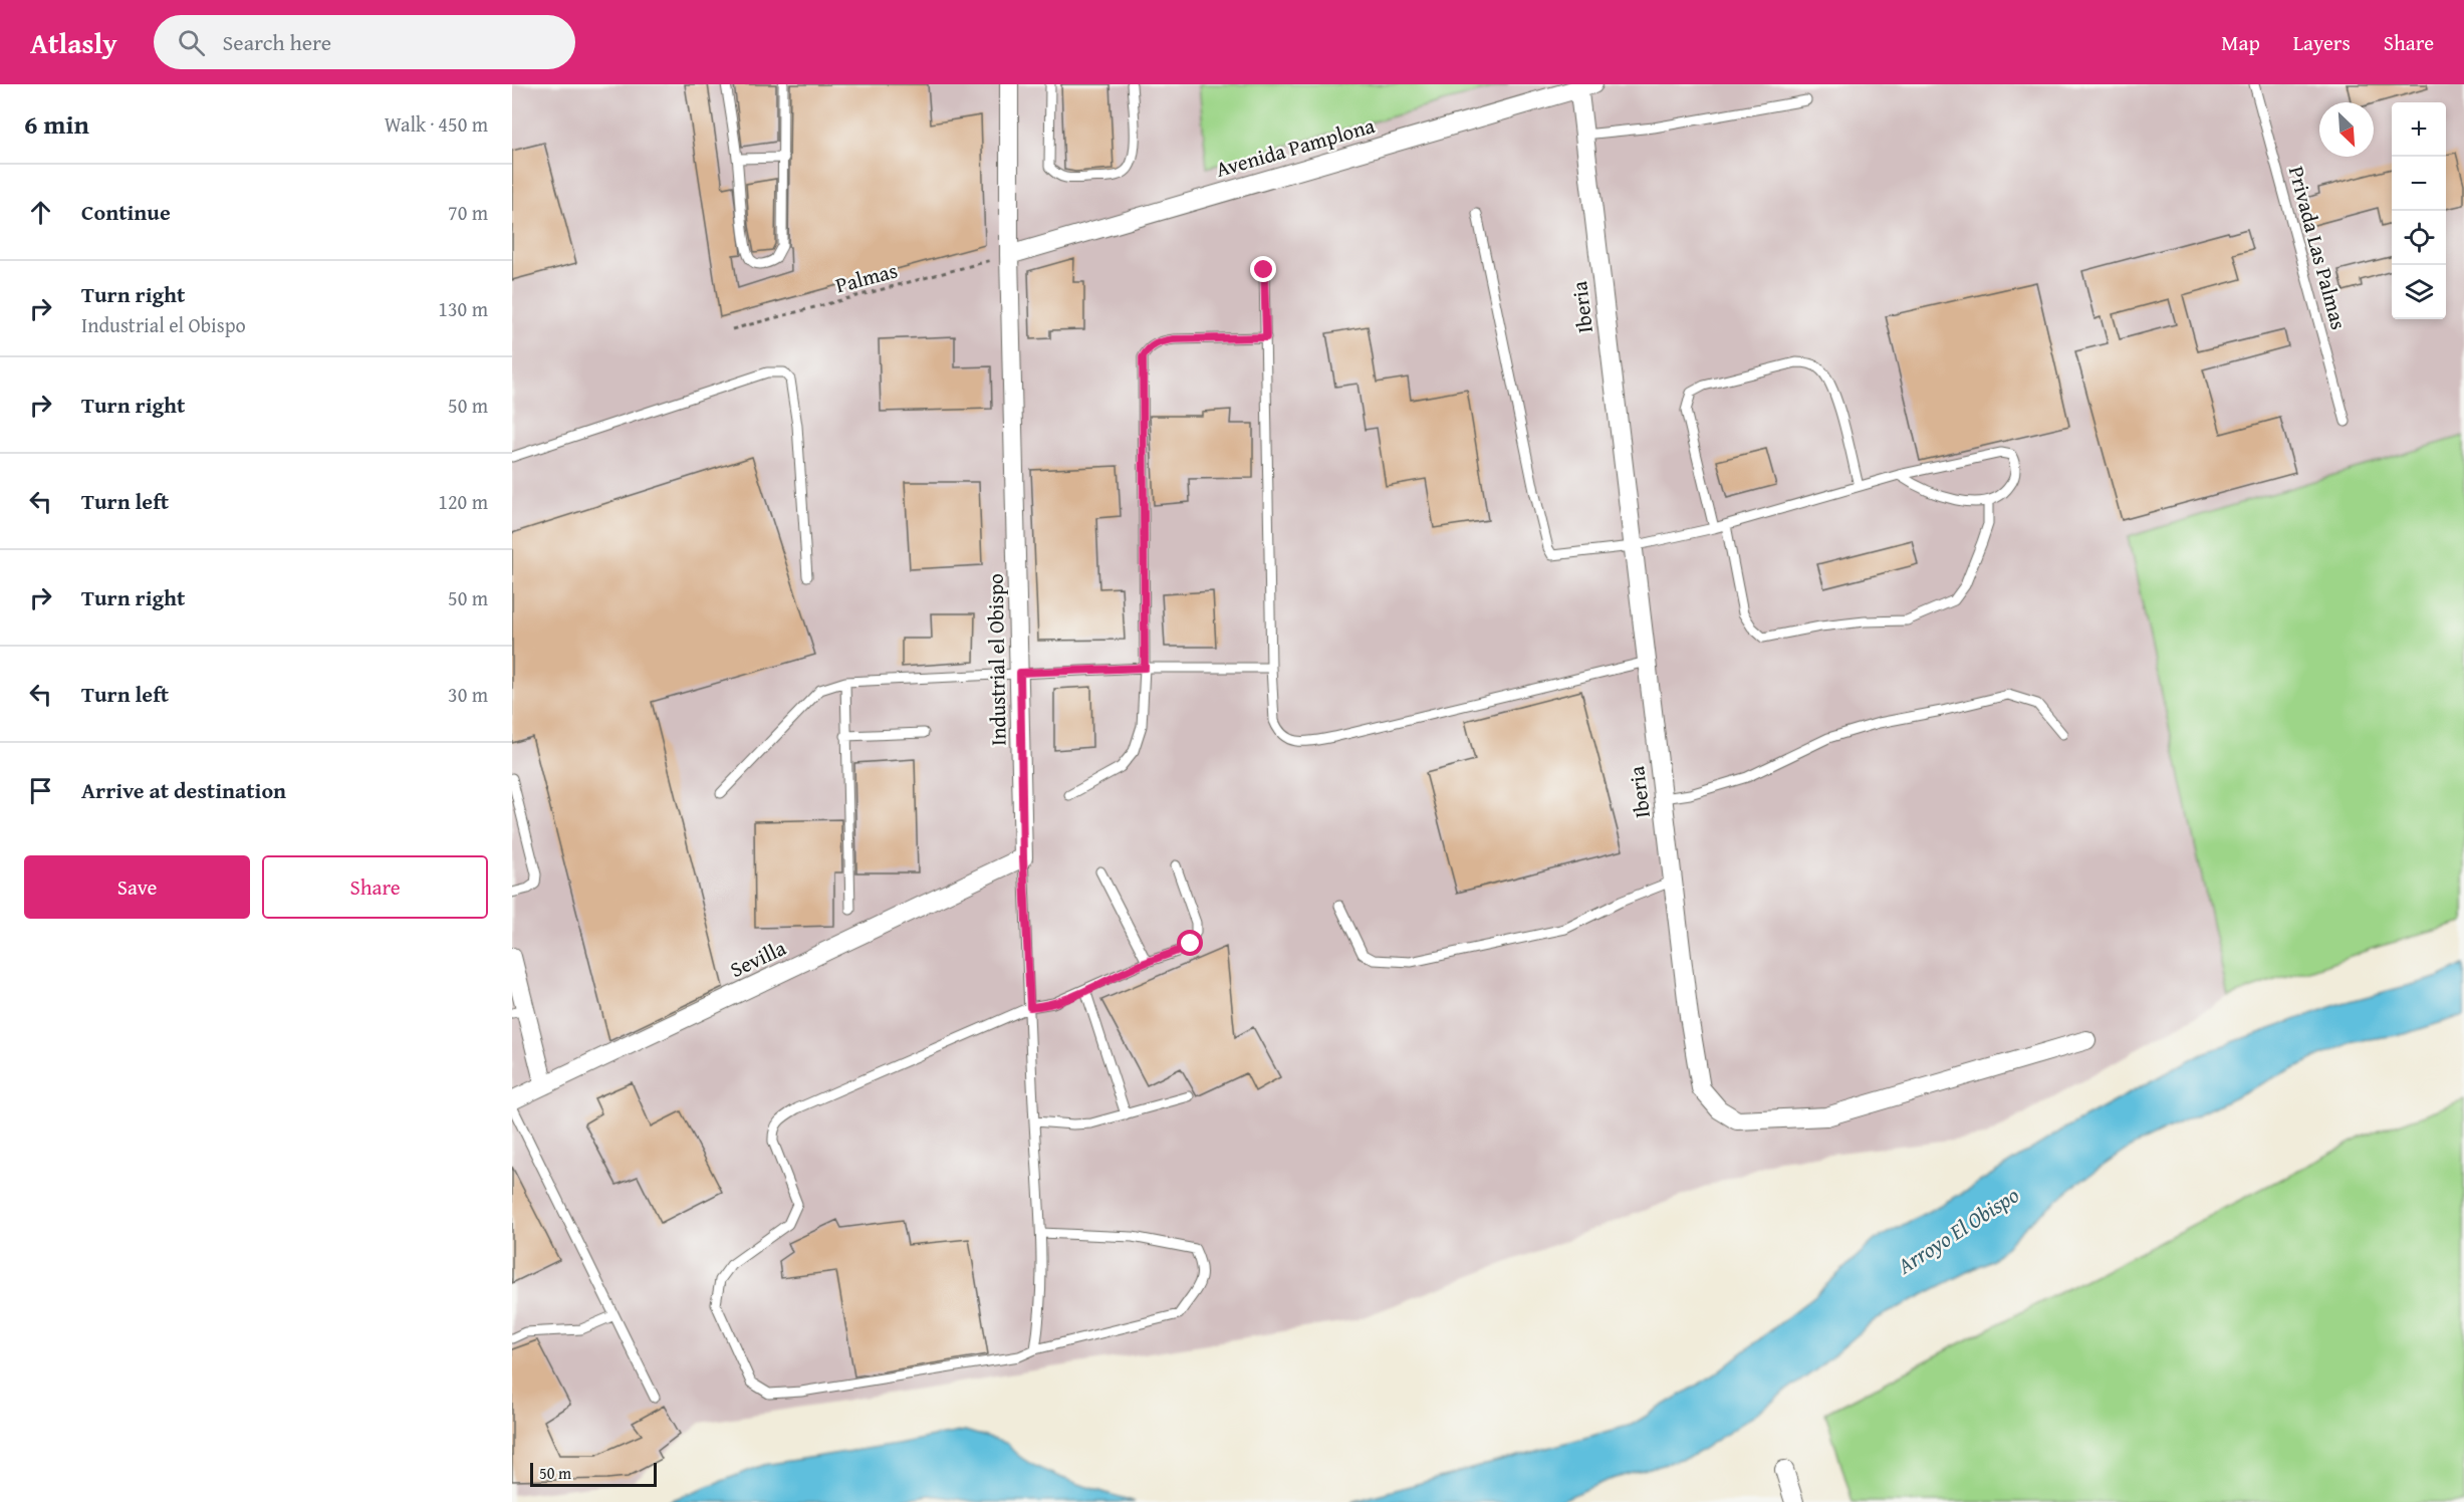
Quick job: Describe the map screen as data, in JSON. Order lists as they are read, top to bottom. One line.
{"streets":{"street":["Avenida Pamplona","Iberia","Industrial el Obispo","Sevilla"],"lane":["Privada Las Palmas"],"path":["Palmas"]},"crossings":[["Avenida Pamplona","Palmas"],["Avenida Pamplona","Iberia"],["Avenida Pamplona","Industrial el Obispo"],["Palmas","Industrial el Obispo"],["Industrial el Obispo","Sevilla"]],"water":["Arroyo El Obispo"],"scale_bar":"50 m","north":"bottom right","page":{"header":"Atlasly","search":"Search here","nav":["Map","Layers","Share"],"heading":["6 min","Walk · 450 m"],"map_buttons":["+","−"],"list":[["Continue","70 m"],["Turn right","Industrial el Obispo","130 m"],["Turn right","50 m"],["Turn left","120 m"],["Turn right","50 m"],["Turn left","30 m"],"Arrive at destination"],"buttons":["Save","Share"],"scale":"50 m"}}
